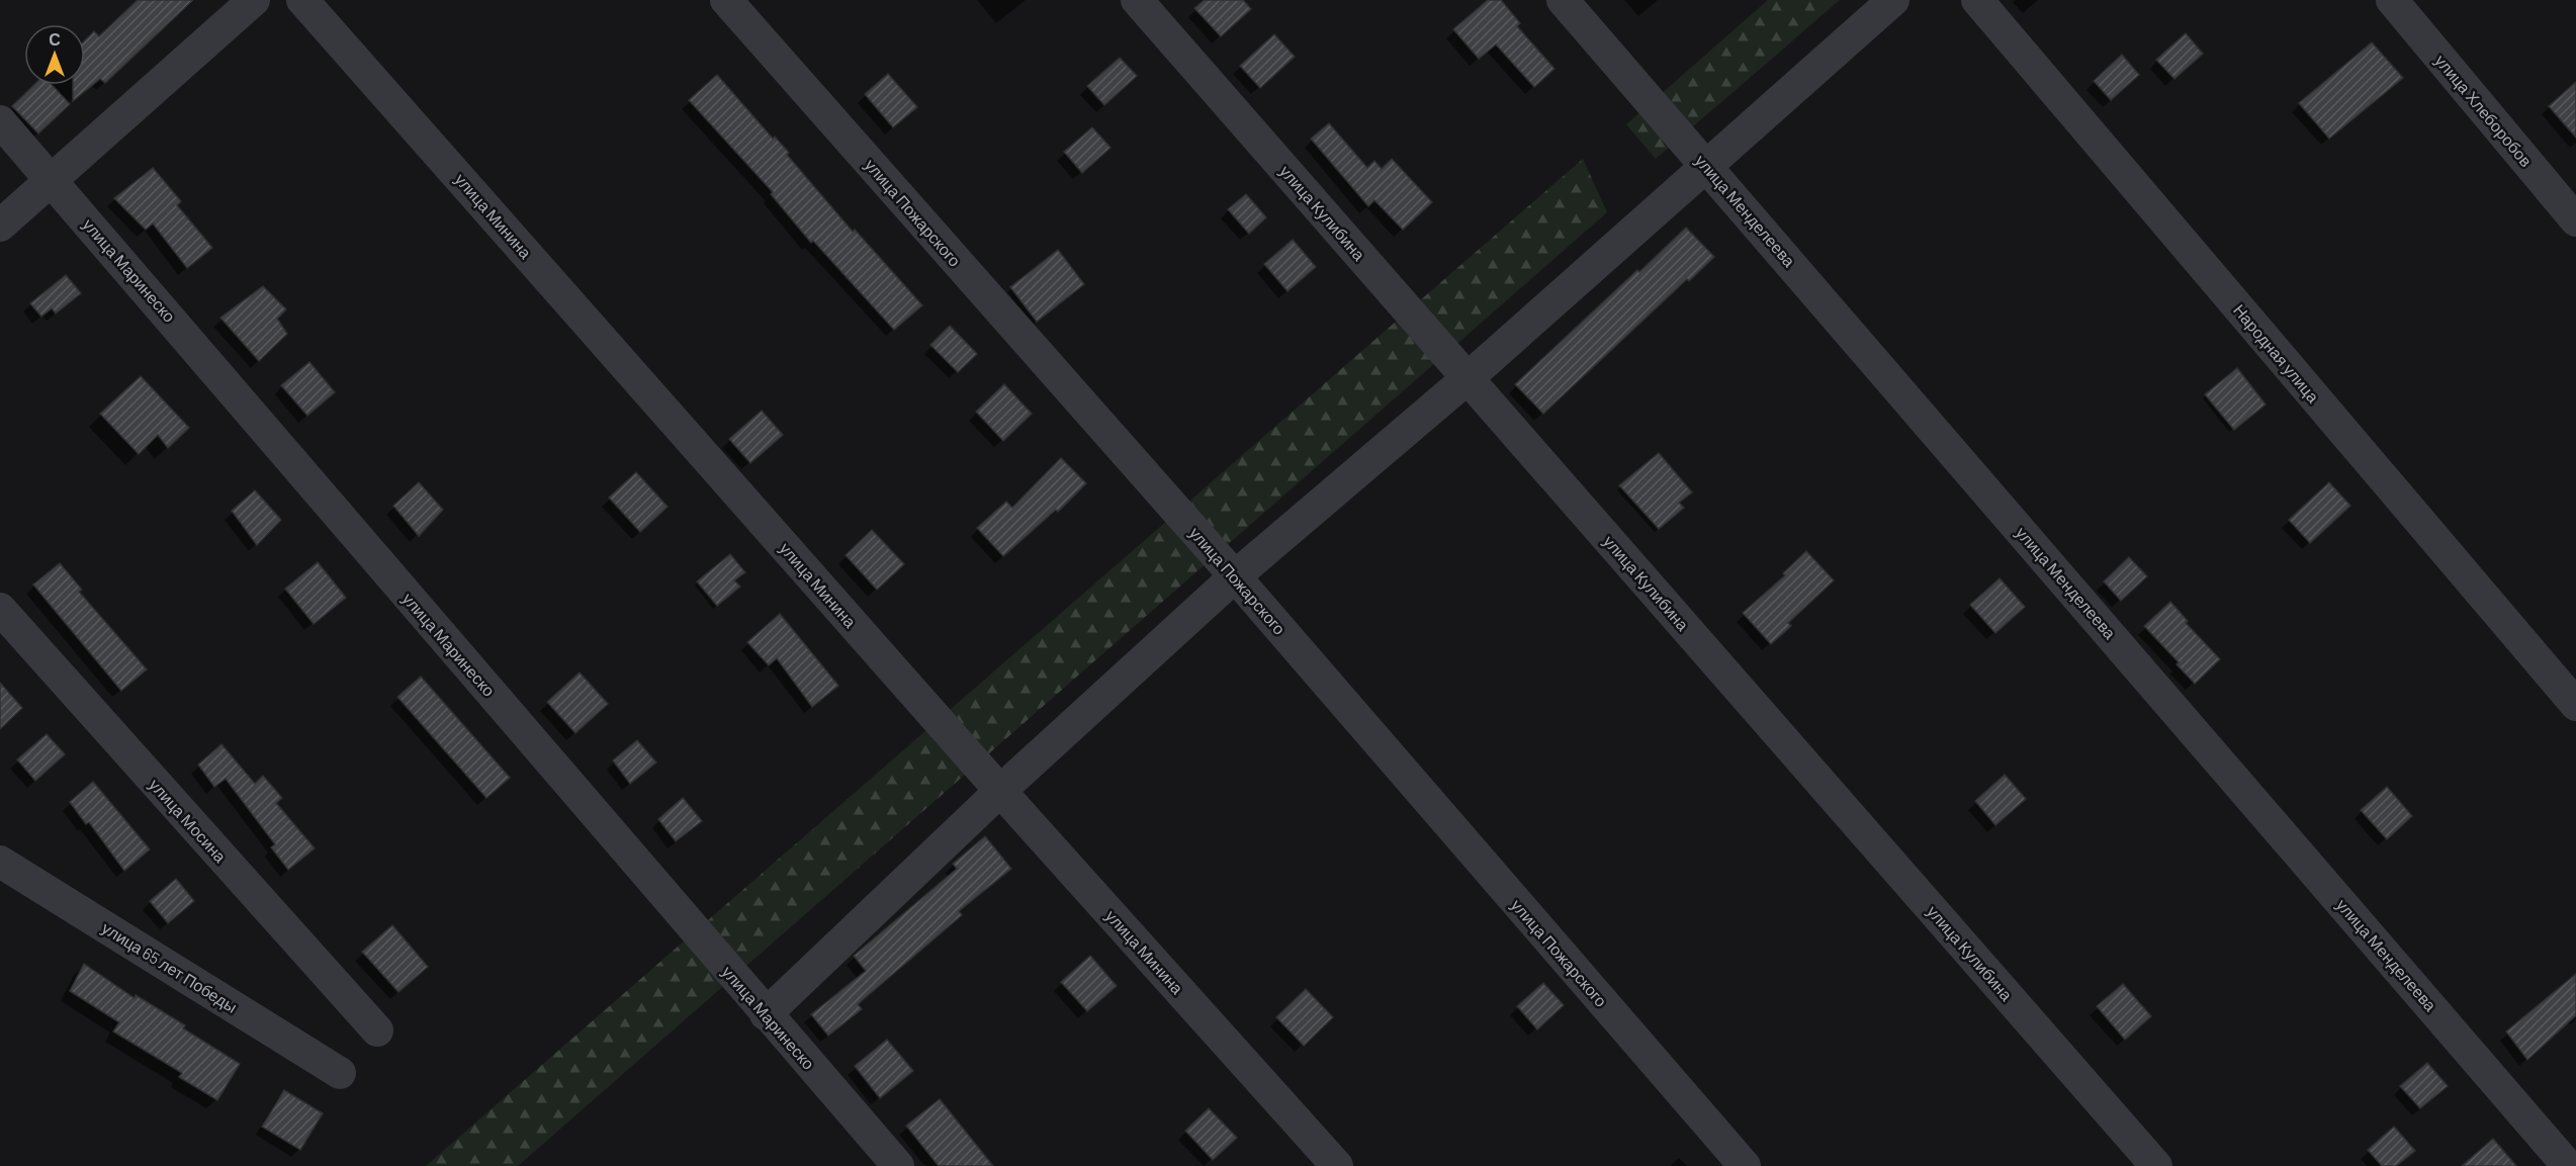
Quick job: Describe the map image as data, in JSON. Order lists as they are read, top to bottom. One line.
{"streets":{"street":["улица Хлеборобов","улица Менделеева","улица Пожарского","улица Кулибина","улица Минина","улица Маринеско","Народная улица","улица Мосина","улица 65 лет Победы"]},"north":"top"}
